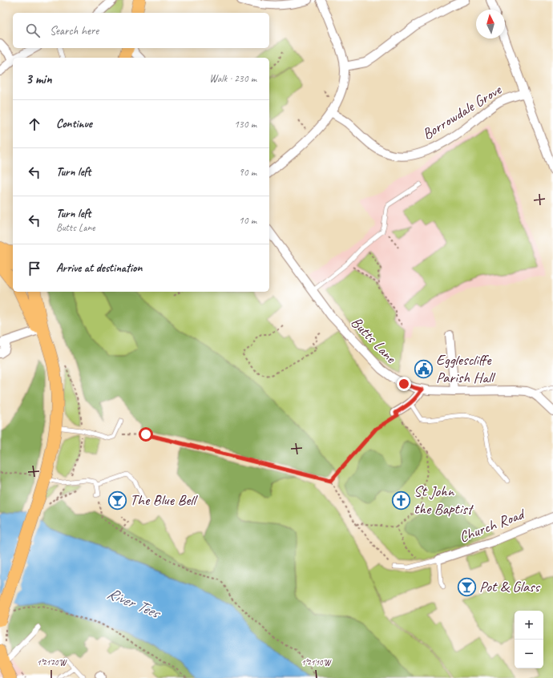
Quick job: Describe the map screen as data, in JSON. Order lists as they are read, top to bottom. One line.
{"streets":{"street":["Borrowdale Grove","Butts Lane","Church Road"]},"water":["River Tees"],"places":{"public building":["Egglescliffe Parish Hall"],"bar":["The Blue Bell","Pot & Glass"],"church":["St John the Baptist"]},"north":"top","page":{"search":"Search here","heading":["3 min","Walk · 230 m"],"list":[["Continue","130 m"],["Turn left","90 m"],["Turn left","Butts Lane","10 m"],"Arrive at destination"],"map_buttons":["+","−"]},"coordinates":["1°21'20\"W","1°21'10\"W"]}
